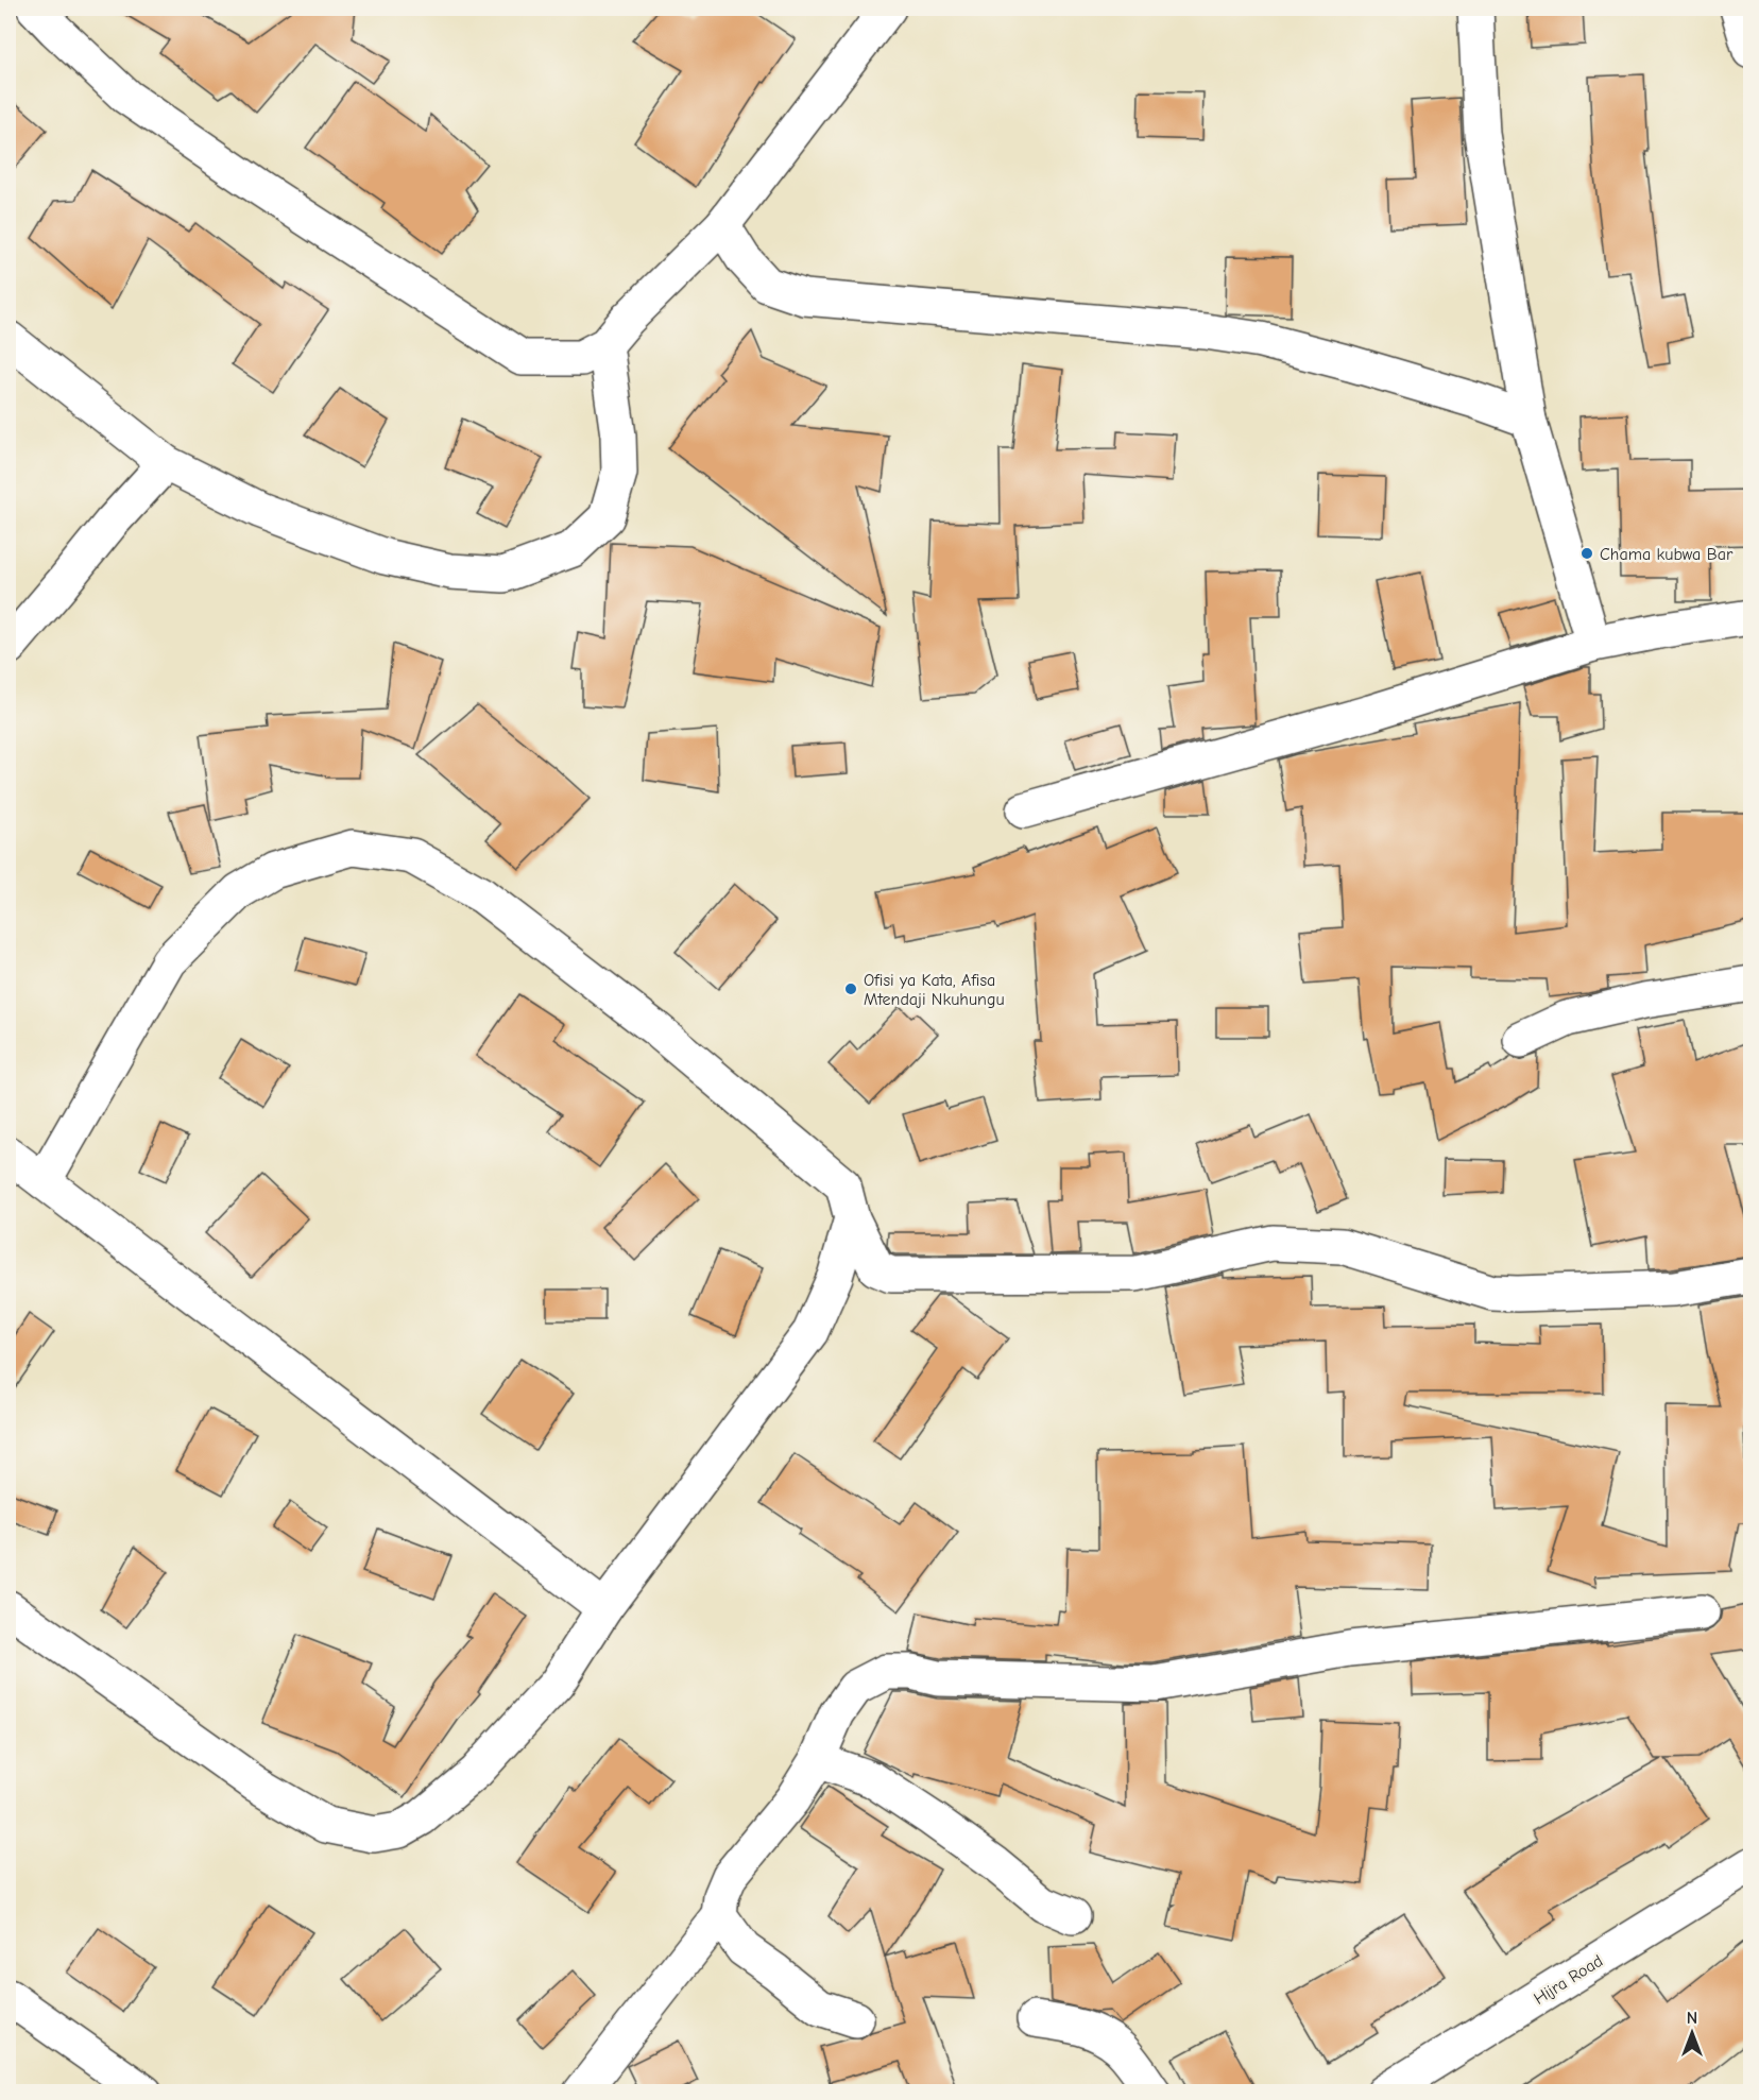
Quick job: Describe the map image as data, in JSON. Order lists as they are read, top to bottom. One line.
{"streets":{"street":["Hijra Road"]},"places":["Chama kubwa Bar","Ofisi ya Kata, Afisa Mtendaji Nkuhungu"],"north":"top"}
